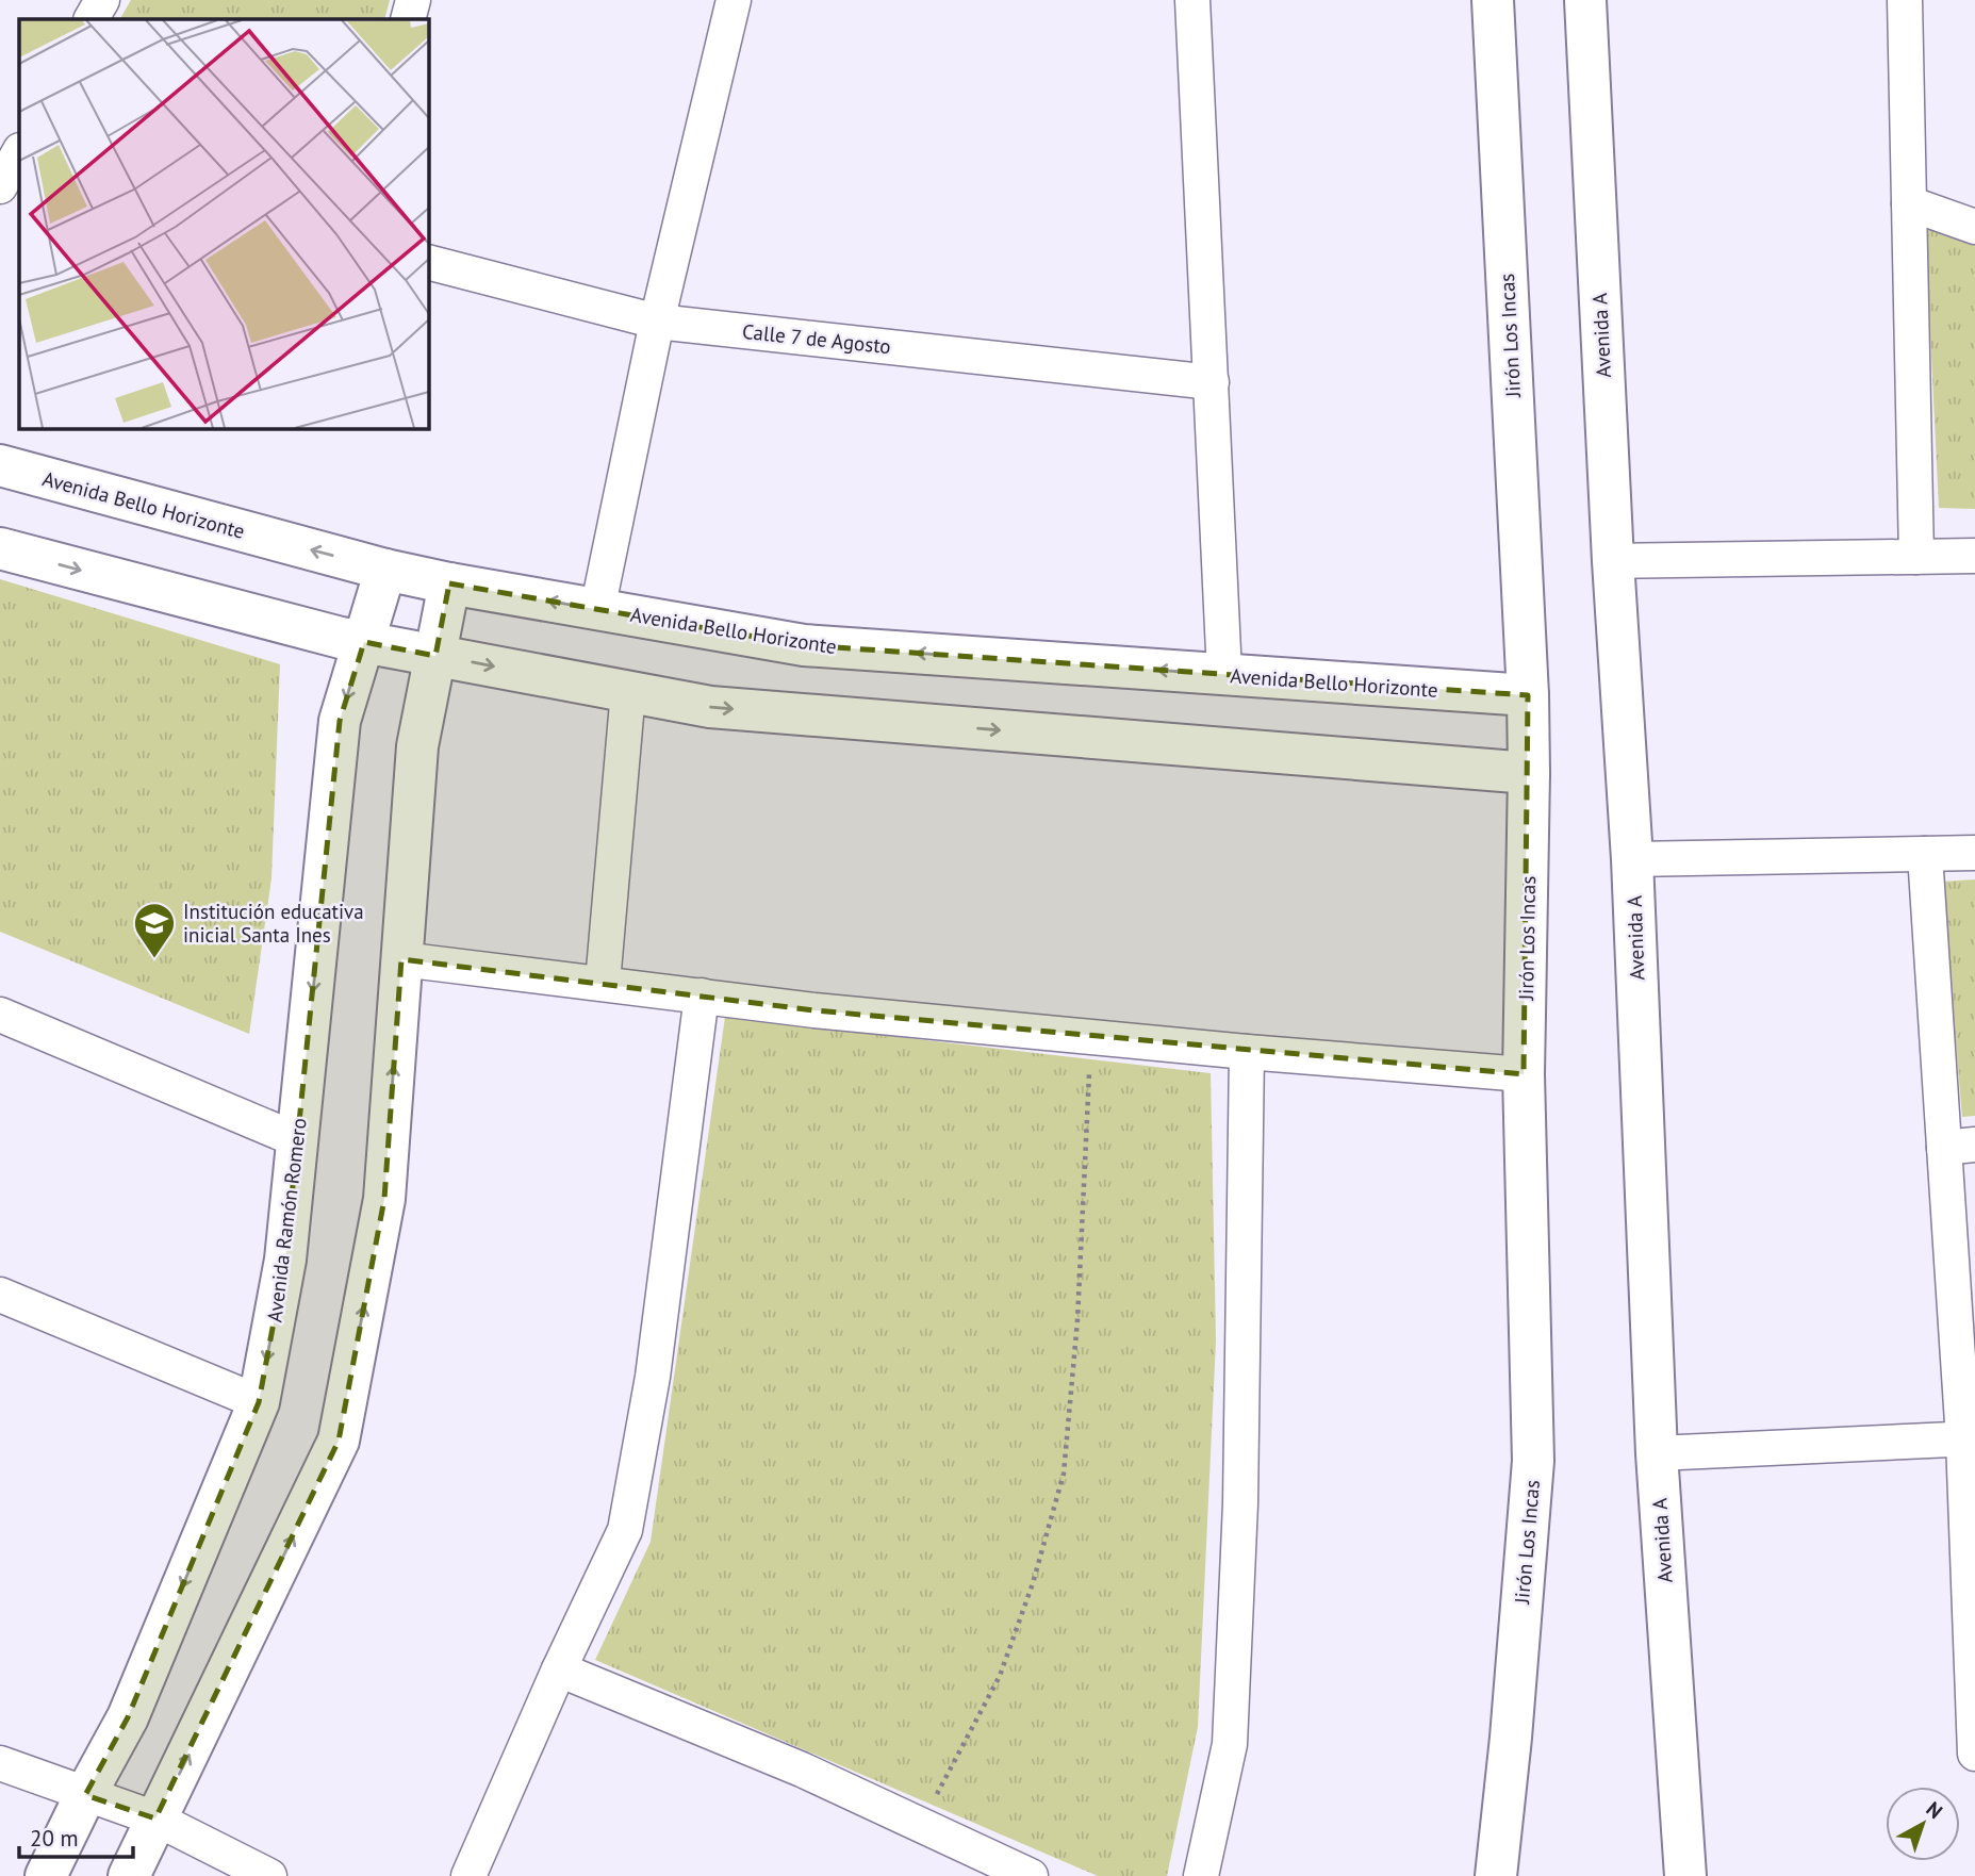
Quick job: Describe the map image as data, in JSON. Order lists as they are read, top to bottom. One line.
{"streets":{"street":["Jirón Los Incas","Avenida A","Calle 7 de Agosto","Avenida Bello Horizonte","Avenida Ramón Romero"]},"crossings":[["Jirón Los Incas","Avenida Bello Horizonte"],["Avenida Bello Horizonte","Avenida Ramón Romero"]],"places":{"school or university":["Institución educativa inicial Santa Ines"]},"scale_bar":"20 m","north":"top right"}
